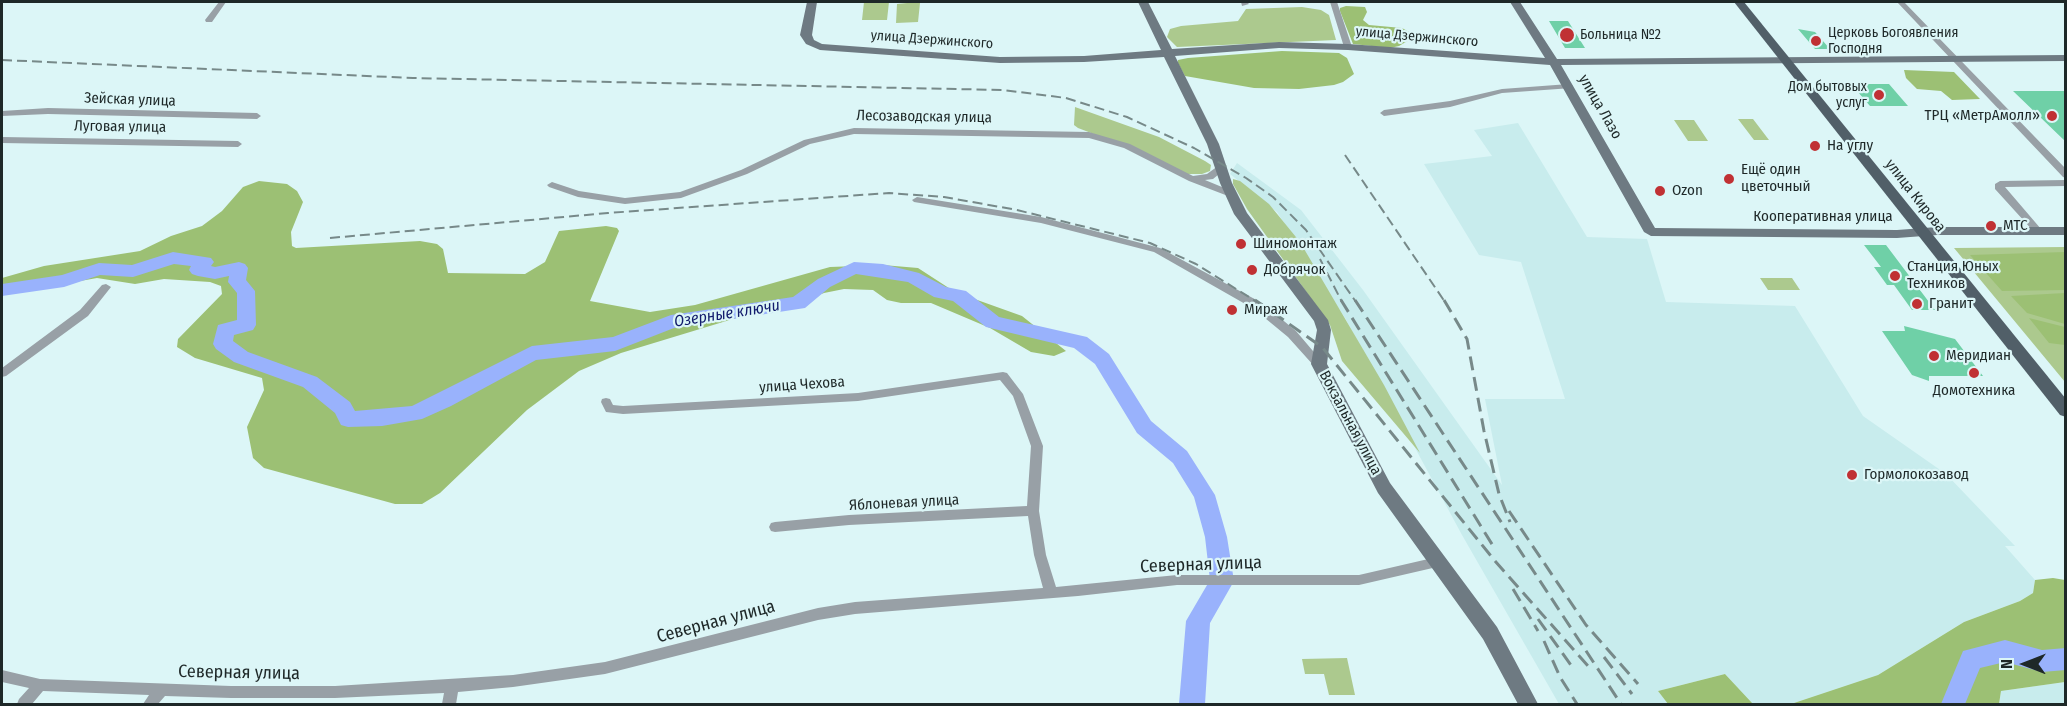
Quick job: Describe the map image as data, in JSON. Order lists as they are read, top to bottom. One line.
{"streets":{"main road":["улица Дзержинского","улица Лазо","улица Кирова","Кооперативная улица","Вокзальная улица"],"street":["Зейская улица","Лесозаводская улица","Луговая улица","улица Чехова","Яблоневая улица","Северная улица"]},"crossings":[["улица Дзержинского","улица Лазо"],["улица Дзержинского","улица Кирова"],["улица Дзержинского","Вокзальная улица"],["улица Лазо","Кооперативная улица"],["Лесозаводская улица","Вокзальная улица"],["улица Кирова","Кооперативная улица"],["улица Чехова","Яблоневая улица"],["Вокзальная улица","Северная улица"]],"water":["Озерные ключи"],"places":["Больница №2","Церковь Богоявления Господня","Дом бытовых услуг","ТРЦ «МетрАмолл»","На углу","Ещё один цветочный","Ozon","МТС","Шиномонтаж","Добрячок","Станция Юных Техников","Гранит","Мираж","Меридиан","Домотехника","Гормолокозавод"],"north":"left"}
